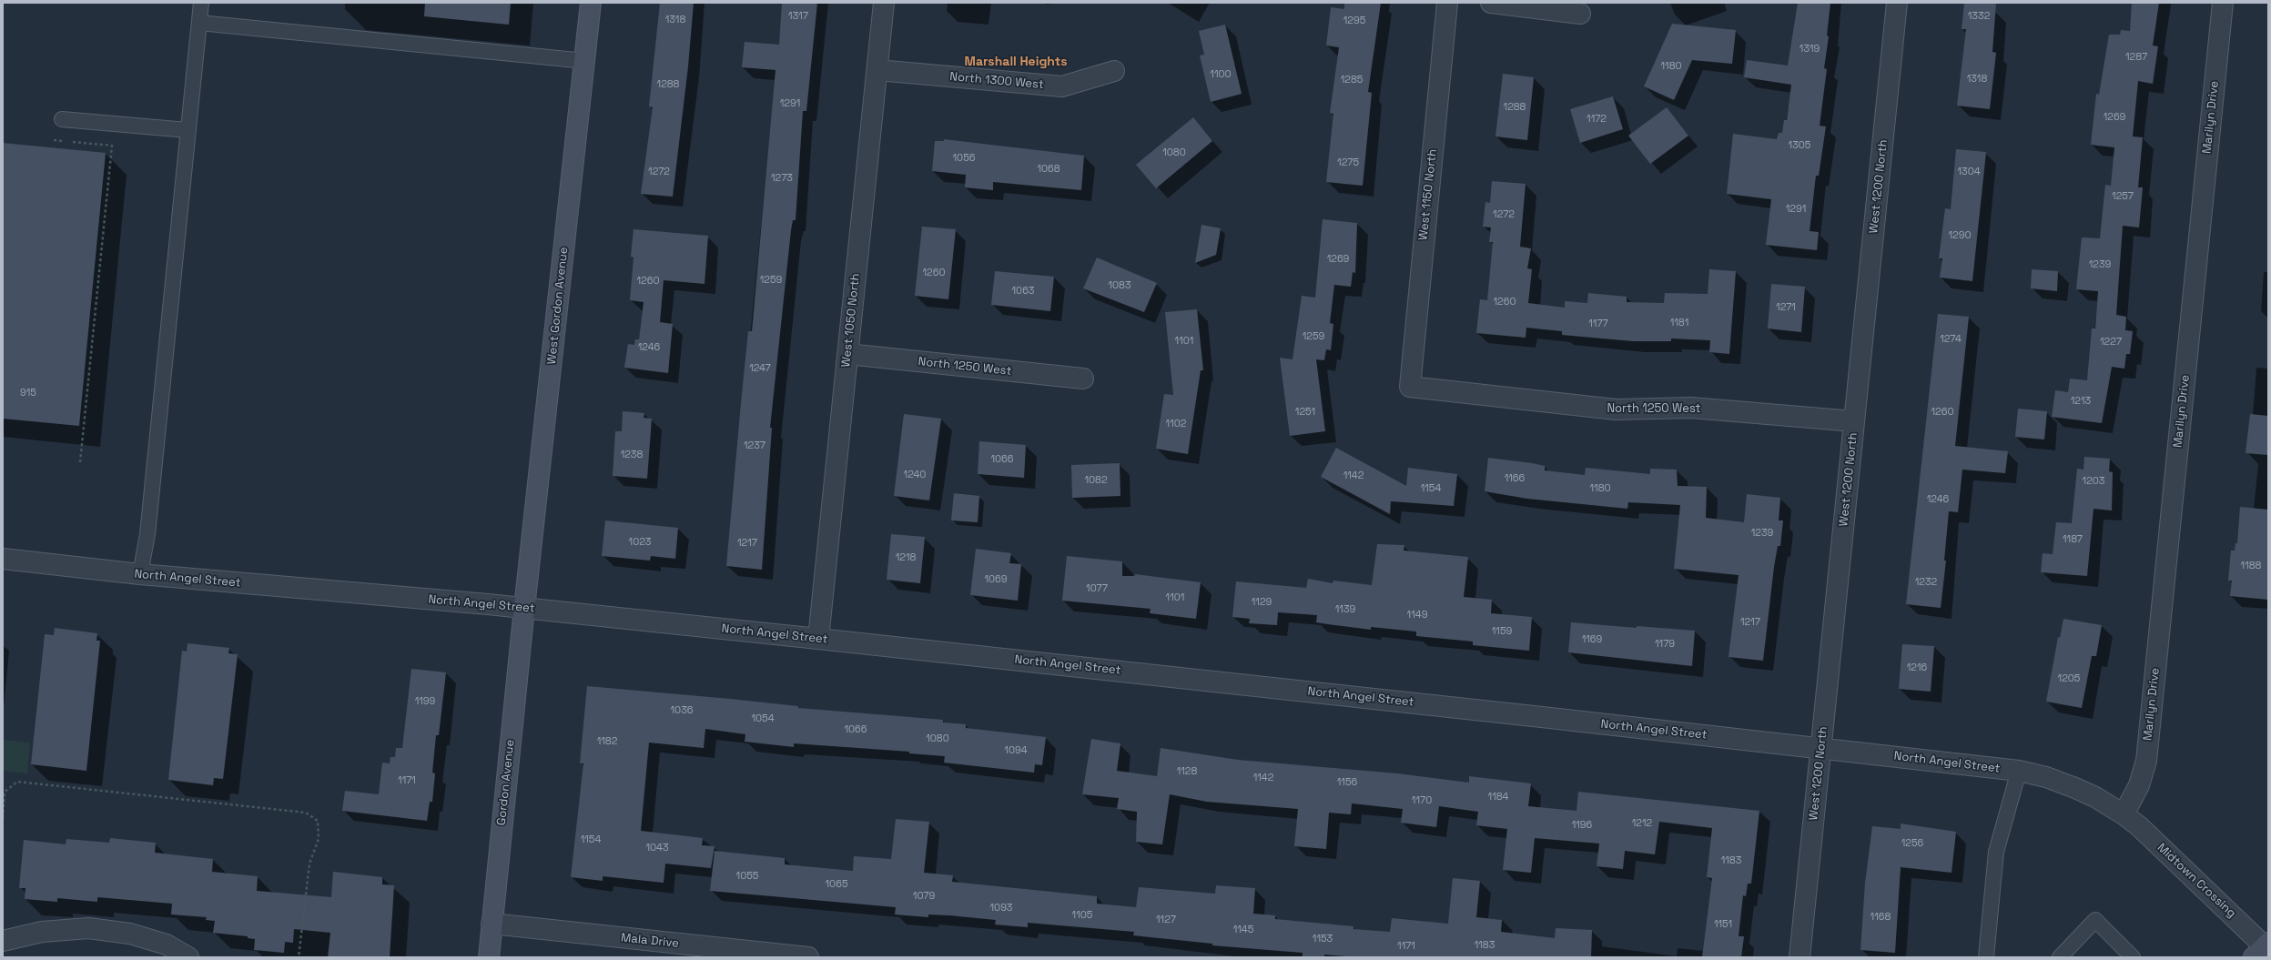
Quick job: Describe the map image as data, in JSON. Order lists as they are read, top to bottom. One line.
{"streets":{"main road":["West Gordon Avenue","Gordon Avenue"],"street":["North 1300 West","Marilyn Drive","West 1200 North","West 1150 North","West 1050 North","North 1250 West","North Angel Street","Midtown Crossing","Mala Drive"]},"crossings":[["North 1300 West","West 1050 North"],["Marilyn Drive","North Angel Street"],["Marilyn Drive","Midtown Crossing"],["West 1200 North","North 1250 West"],["West 1200 North","North Angel Street"],["West 1150 North","North 1250 West"],["West Gordon Avenue","North Angel Street"],["West Gordon Avenue","Gordon Avenue"],["West 1050 North","North 1250 West"],["West 1050 North","North Angel Street"],["North Angel Street","Gordon Avenue"],["North Angel Street","Midtown Crossing"],["Gordon Avenue","Mala Drive"]],"districts":["Marshall Heights"],"house_numbers":["1317","1332","1318","1295","1319","1287","1180","1100","1318","1285","1288","1291","1288","1269","1172","1305","1080","1056","1275","1068","1272","1304","1273","1257","1291","1272","1290","1269","1239","1260","1259","1260","1083","1063","1260","1271","1181","1177","1259","1274","1101","1227","1246","1247","915","1213","1251","1260","1102","1237","1238","1066","1240","1142","1166","1082","1203","1154","1180","1246","1239","1187","1023","1217","1218","1188","1069","1232","1077","1101","1129","1139","1149","1217","1159","1169","1179","1216","1205","1199","1036","1054","1066","1080","1182","1094","1128","1142","1171","1156","1184","1170","1212","1196","1154","1256","1043","1183","1055","1065","1079","1093","1105","1168","1127","1151","1145","1153","1183","1171"]}
